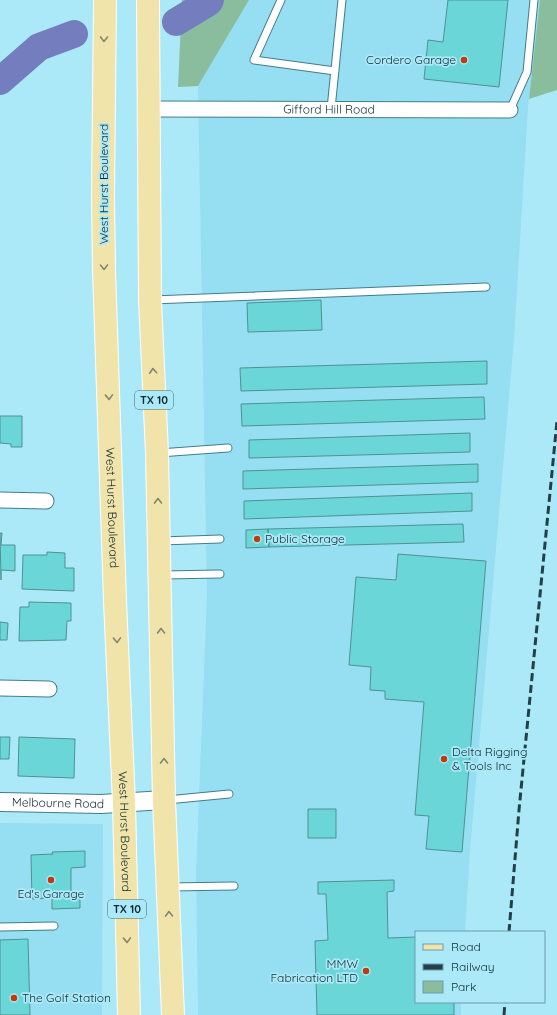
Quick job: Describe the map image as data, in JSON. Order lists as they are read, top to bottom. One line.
{"streets":{"main road":["West Hurst Boulevard","TX 10"],"street":["Gifford Hill Road","Melbourne Road"]},"crossings":[["Gifford Hill Road","TX 10"],["West Hurst Boulevard","Melbourne Road"],["TX 10","Melbourne Road"]],"places":["Cordero Garage","Public Storage","Delta Rigging & Tools Inc","Ed's Garage","MMW Fabrication LTD","The Golf Station"],"legend":["Road","Railway","Park"]}
